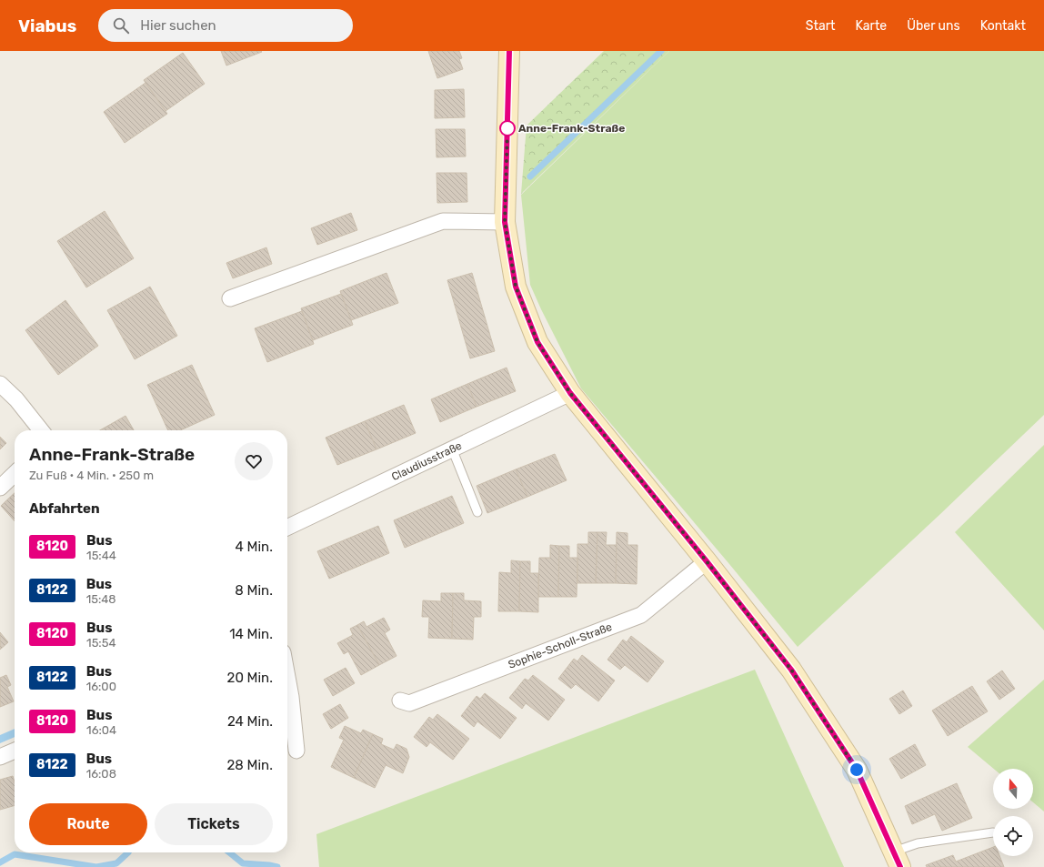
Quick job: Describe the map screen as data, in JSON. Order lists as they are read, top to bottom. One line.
{"streets":{"street":["Claudiusstraße","Sophie-Scholl-Straße"]},"places":["Anne-Frank-Straße"],"lines":["bus line 8120"],"north":"top","page":{"header":"Viabus","search":"Hier suchen","nav":["Start","Karte","Über uns","Kontakt"],"heading":[["Anne-Frank-Straße","Zu Fuß · 4 Min. · 250 m"],"Abfahrten"],"list":[{"mark":"8120","name":"Bus","note":"15:44","value":"4 Min."},{"mark":"8122","name":"Bus","note":"15:48","value":"8 Min."},{"mark":"8120","name":"Bus","note":"15:54","value":"14 Min."},{"mark":"8122","name":"Bus","note":"16:00","value":"20 Min."},{"mark":"8120","name":"Bus","note":"16:04","value":"24 Min."},{"mark":"8122","name":"Bus","note":"16:08","value":"28 Min."}],"buttons":["Route","Tickets"]}}
